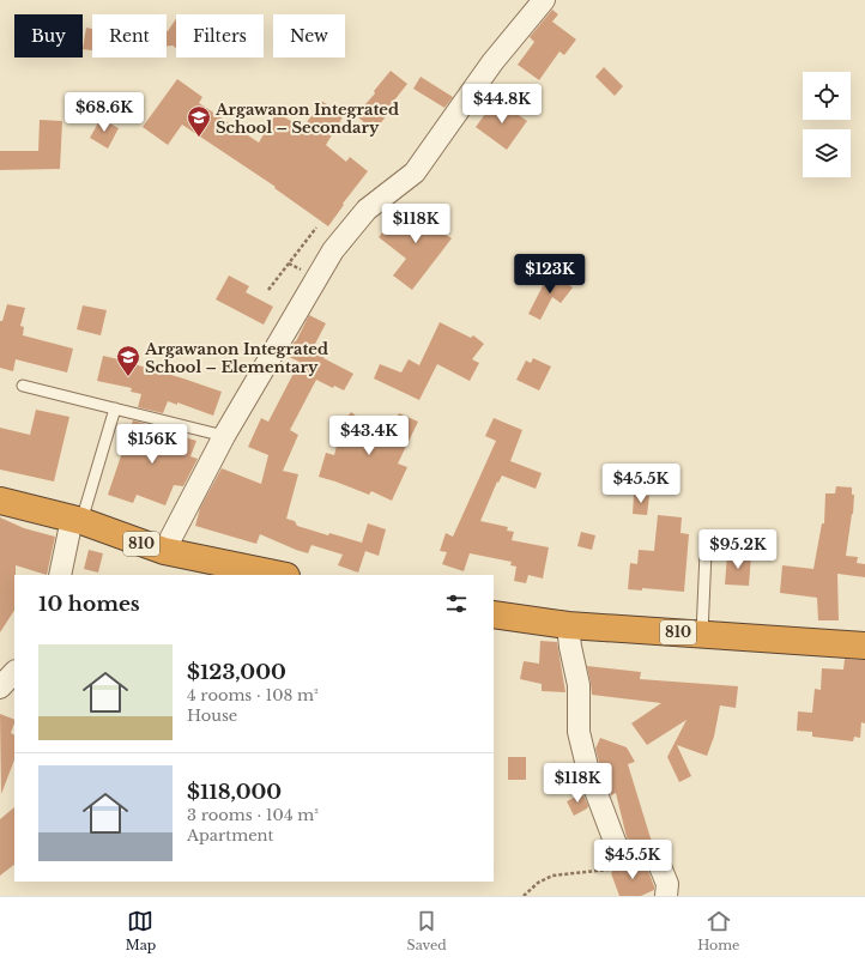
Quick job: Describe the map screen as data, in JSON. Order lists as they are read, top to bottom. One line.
{"streets":{"highway":["810"]},"places":{"school or university":["Argawanon Integrated School – Secondary","Argawanon Integrated School – Elementary"]},"page":{"chip":["Buy","Rent","Filters","New"],"price":["$44.8K","$68.6K","$118K","$123K","$43.4K","$156K","$45.5K","$95.2K","$118K","$45.5K"],"heading":"10 homes","list":[{"name":"$123,000","note":"4 rooms · 108 m² · House"},{"name":"$118,000","note":"3 rooms · 104 m² · Apartment"}],"tabs":["Map","Saved","Home"]}}
